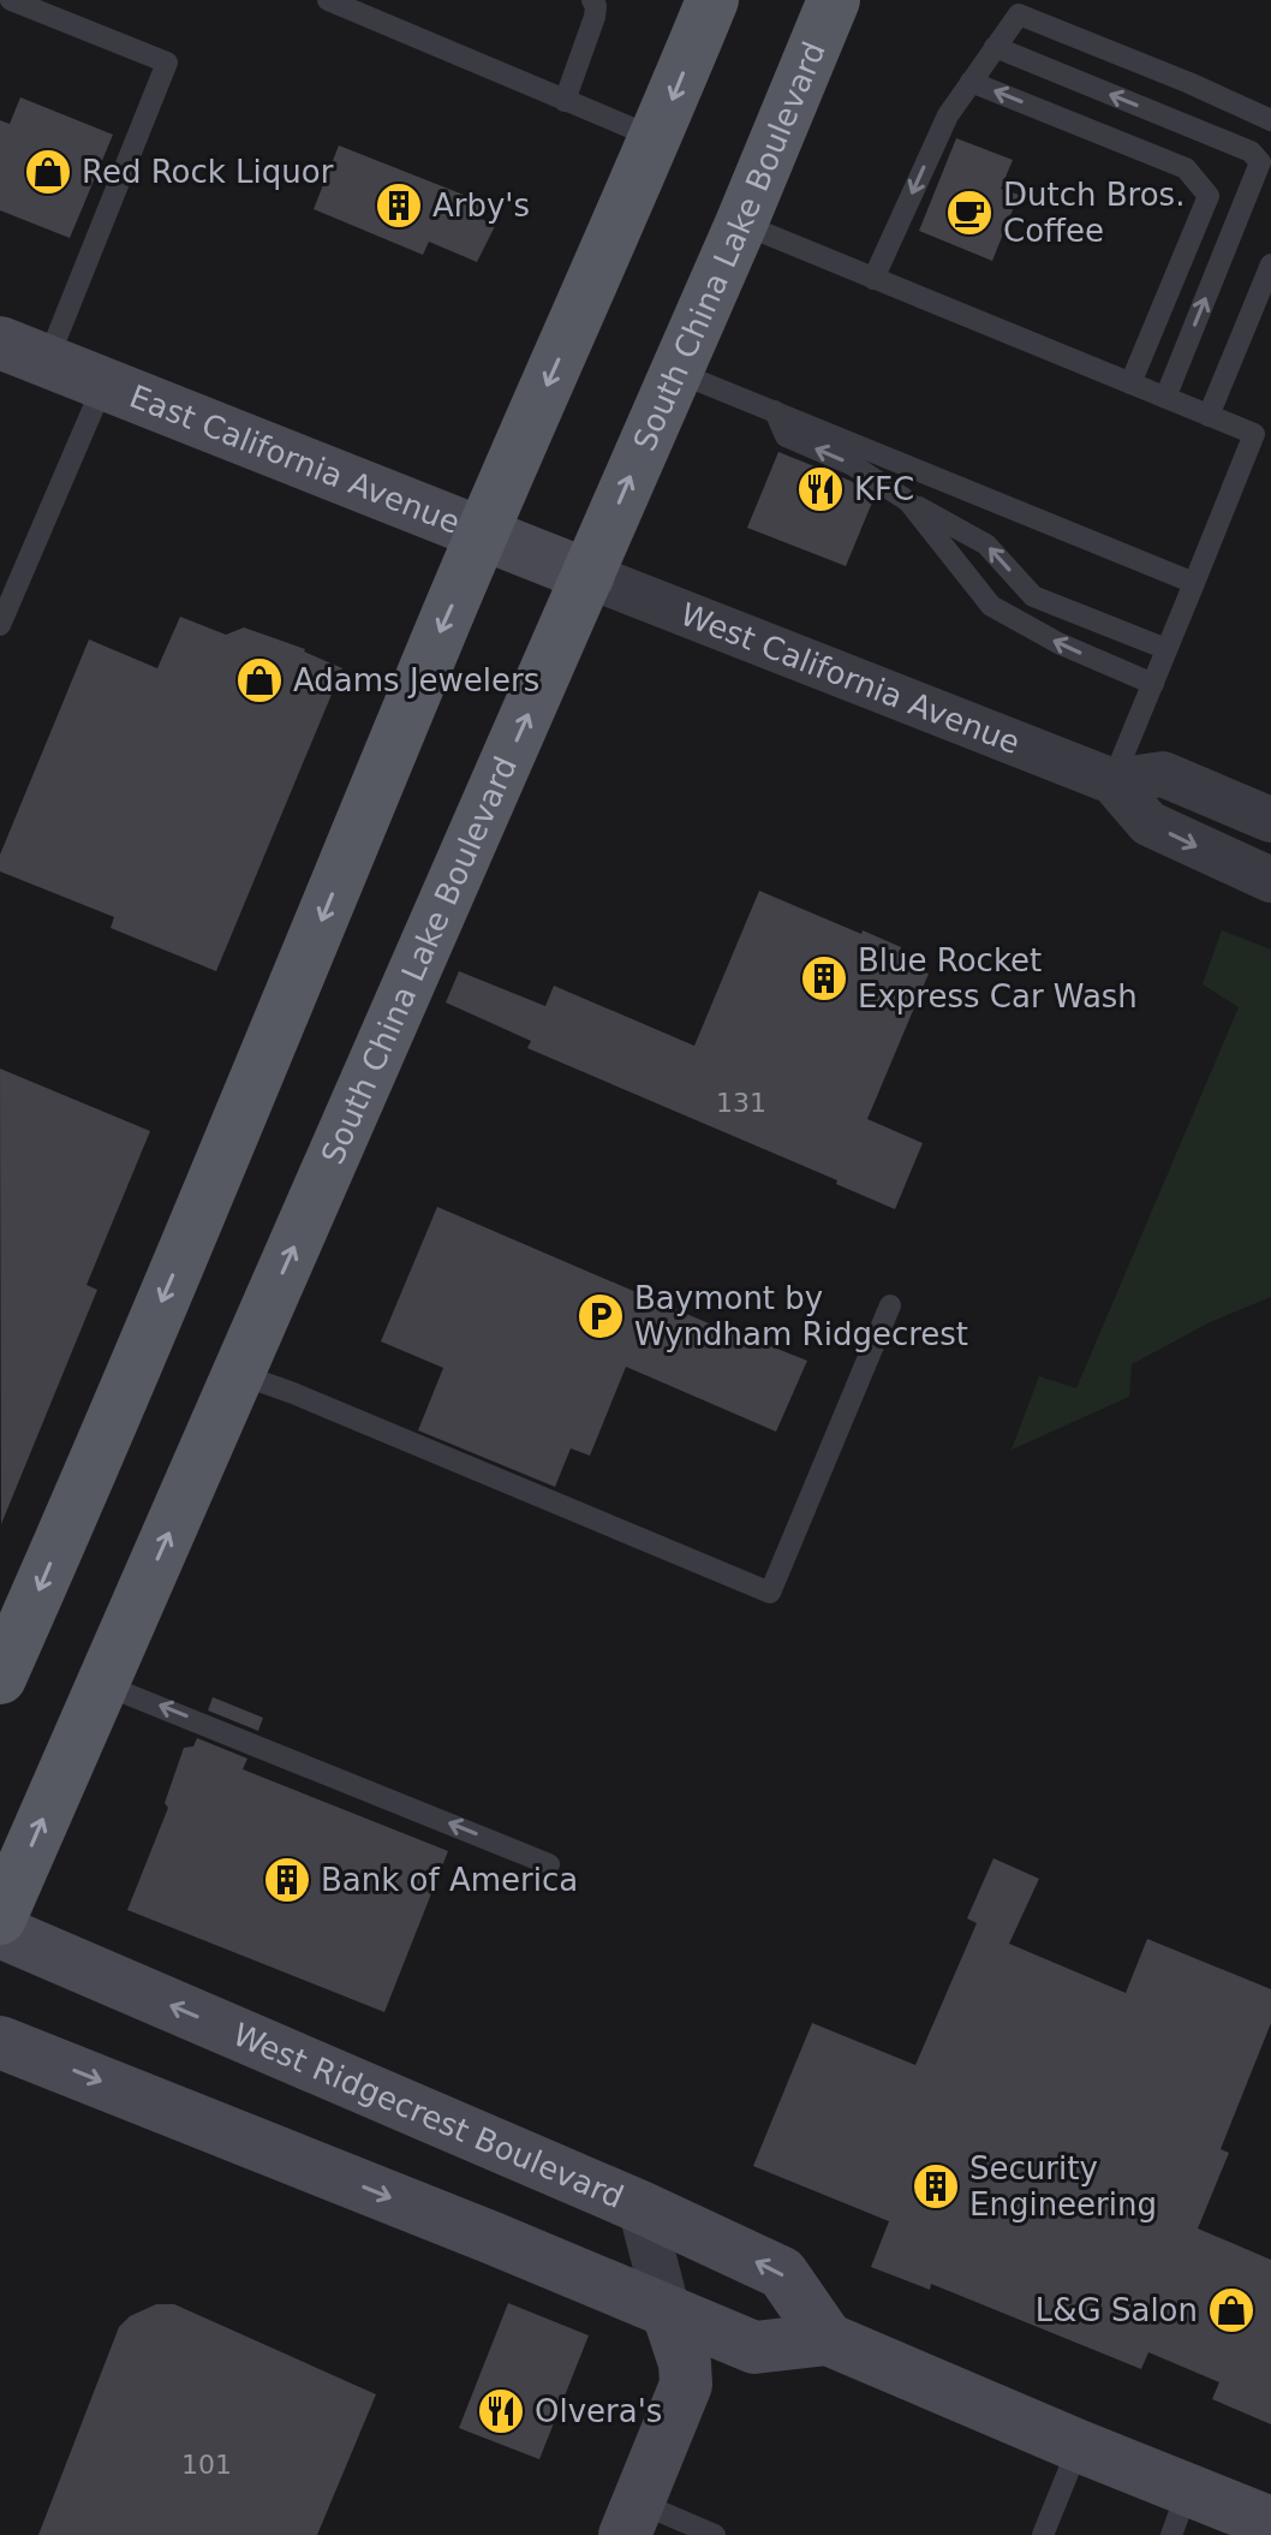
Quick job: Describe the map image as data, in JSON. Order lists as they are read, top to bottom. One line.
{"streets":{"main road":["South China Lake Boulevard","East California Avenue","West Ridgecrest Boulevard"],"street":["West California Avenue"]},"crossings":[["South China Lake Boulevard","East California Avenue"],["South China Lake Boulevard","West California Avenue"],["East California Avenue","West California Avenue"]],"places":{"shop":["Red Rock Liquor","Adams Jewelers","L&G Salon"],"building":["Arby's","Blue Rocket Express Car Wash","Bank of America","Security Engineering"],"cafe":["Dutch Bros. Coffee"],"restaurant":["KFC","Olvera's"],"parking":["Baymont by Wyndham Ridgecrest"]},"house_numbers":["131","101"]}
